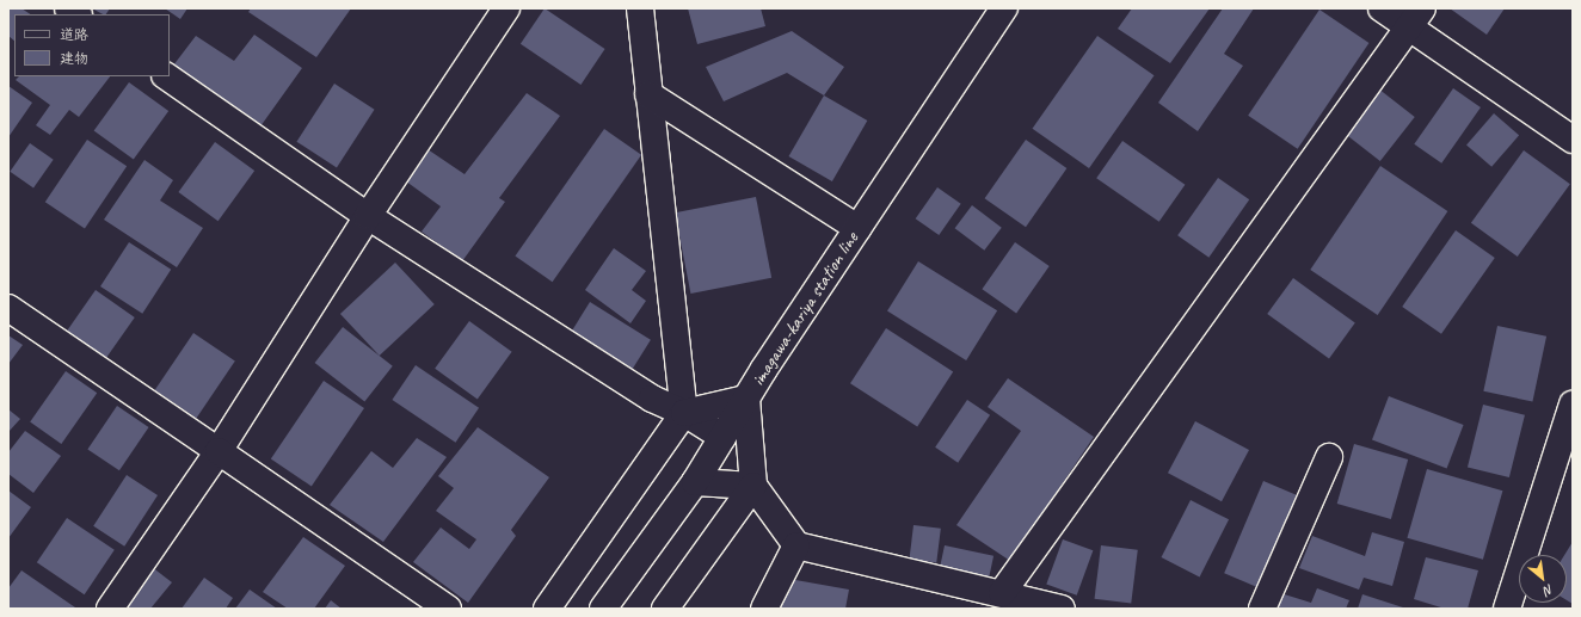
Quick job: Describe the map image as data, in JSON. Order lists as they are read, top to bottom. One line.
{"streets":{"street":["imagawa-kariya station line"]},"legend":["道路","建物"],"north":"bottom right"}
